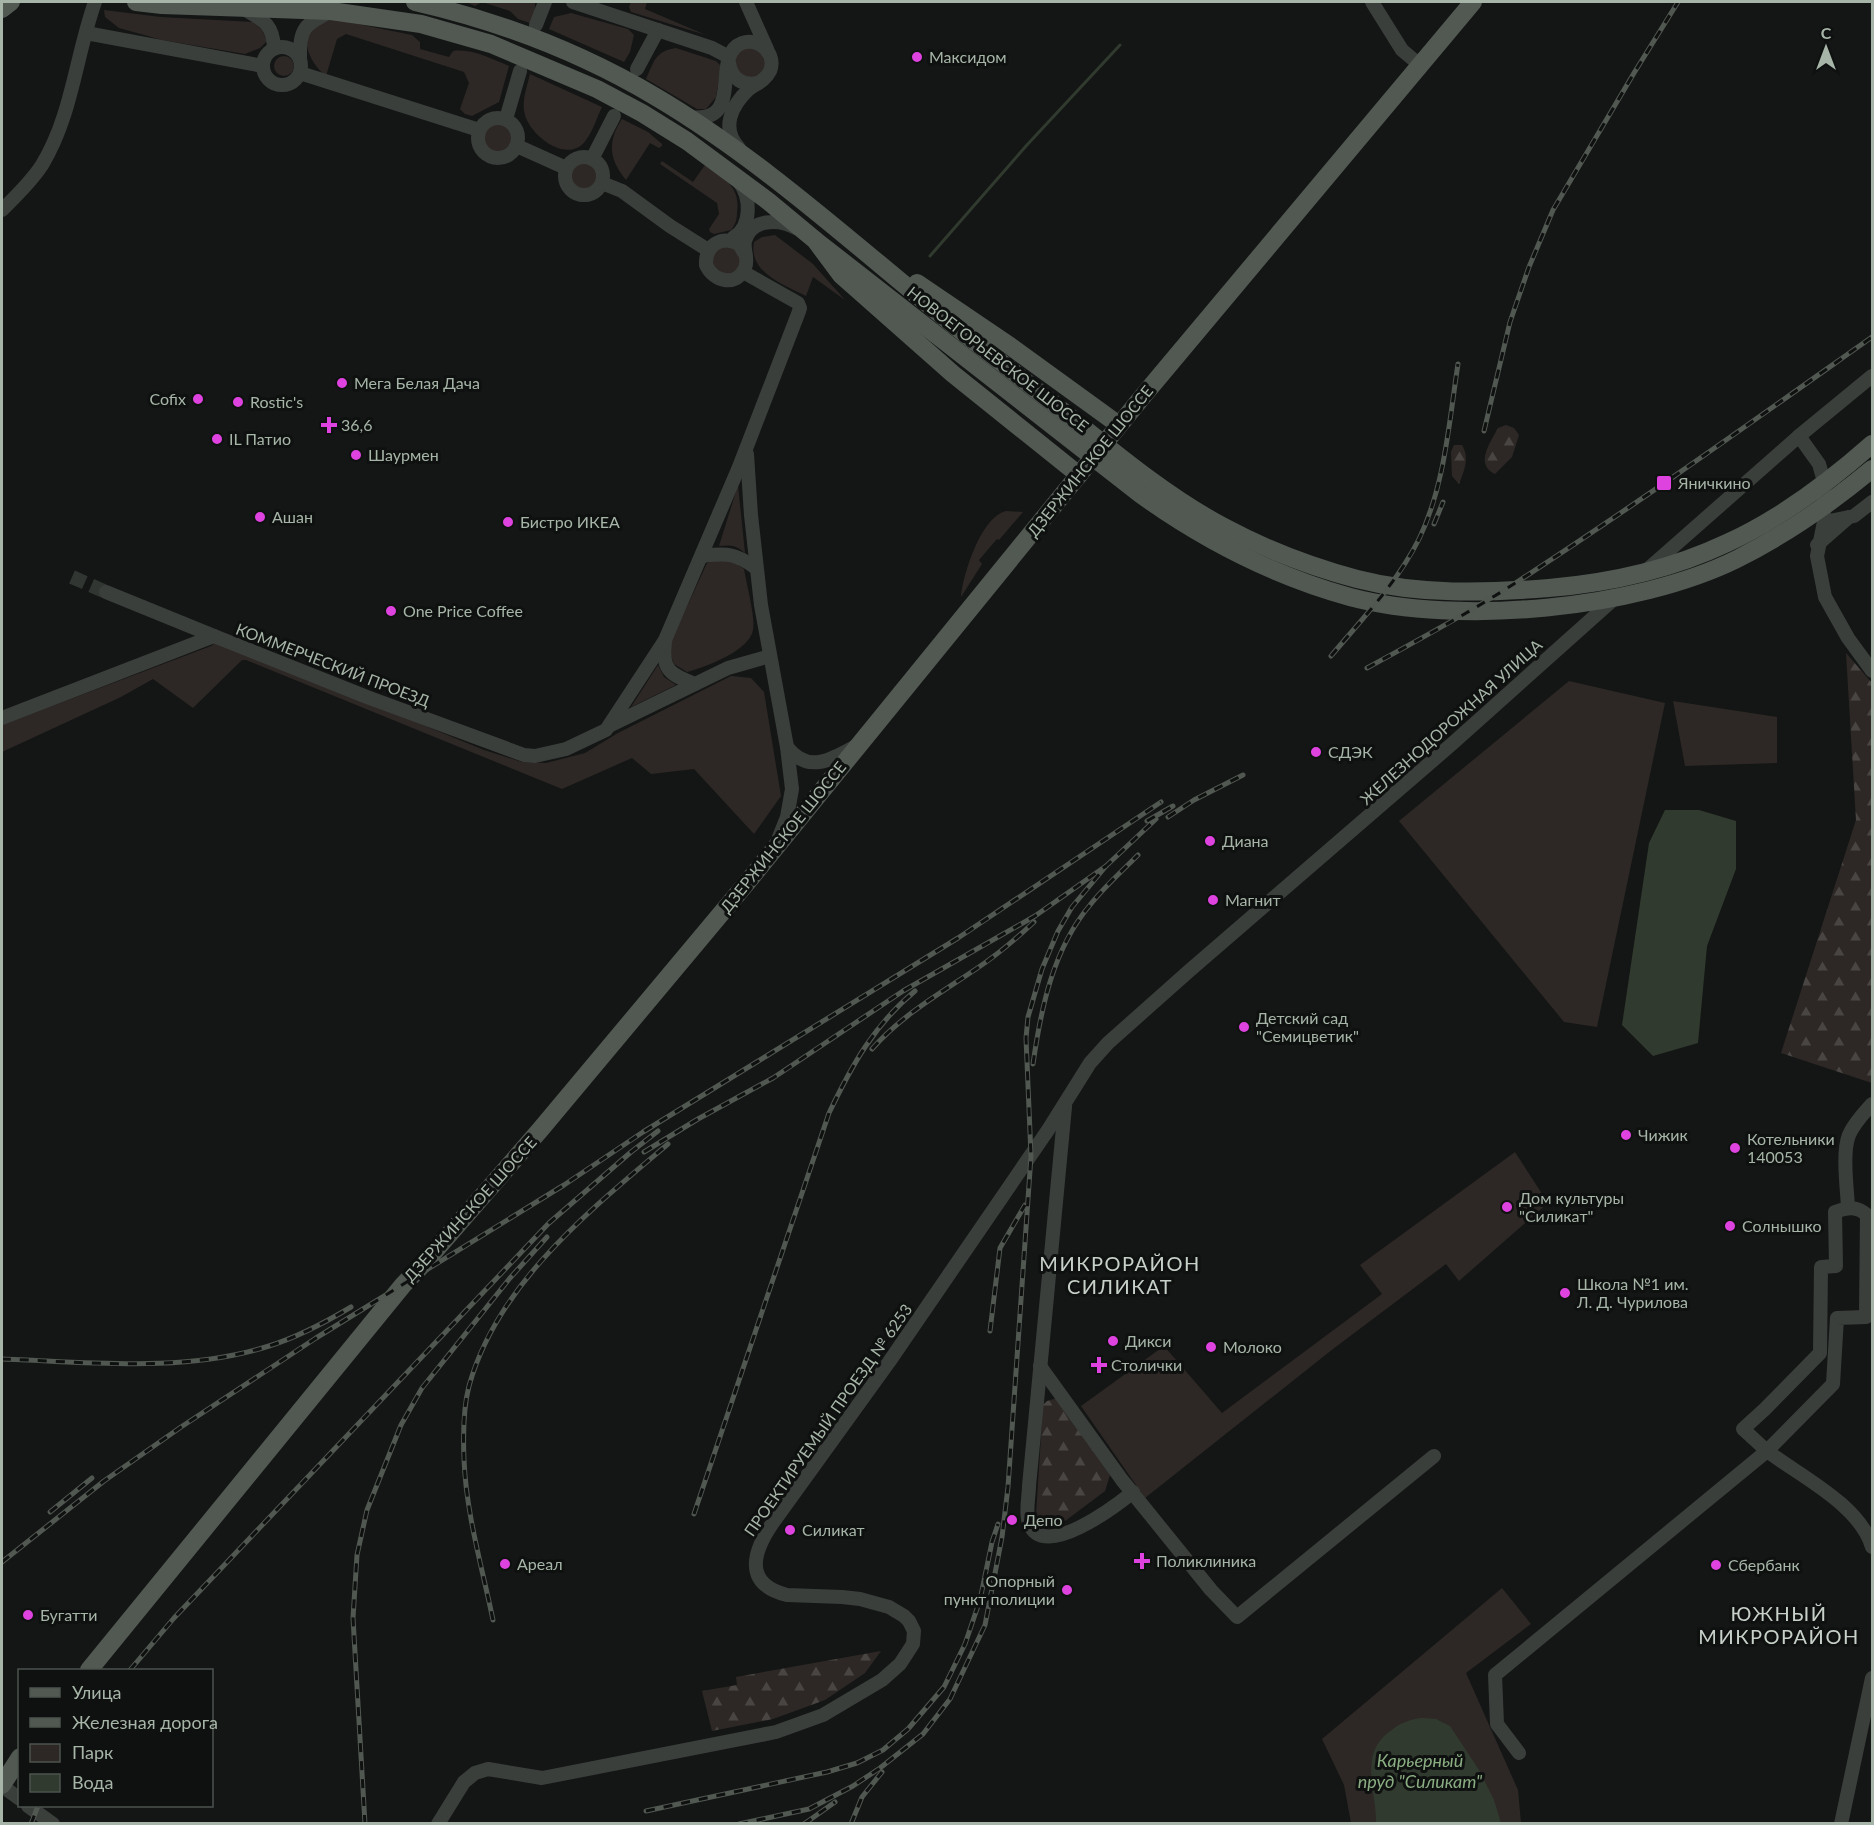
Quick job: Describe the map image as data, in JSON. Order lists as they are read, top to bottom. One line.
{"streets":{"main road":["НОВОЕГОРЬЕВСКОЕ ШОССЕ","ДЗЕРЖИНСКОЕ ШОССЕ"],"street":["КОММЕРЧЕСКИЙ ПРОЕЗД","ЖЕЛЕЗНОДОРОЖНАЯ УЛИЦА","ПРОЕКТИРУЕМЫЙ ПРОЕЗД № 6253"]},"crossings":[["ЖЕЛЕЗНОДОРОЖНАЯ УЛИЦА","ПРОЕКТИРУЕМЫЙ ПРОЕЗД № 6253"]],"districts":["МИКРОРАЙОН СИЛИКАТ","ЮЖНЫЙ МИКРОРАЙОН"],"water":["Карьерный пруд \"Силикат\""],"places":{"other":["Максидом","Мега Белая Дача","Cofix","Rostic's","IL Патио","Шаурмен","Ашан","Бистро ИКЕА","One Price Coffee","СДЭК","Диана","Магнит","Детский сад \"Семицветик\"","Чижик","Котельники 140053","Дом культуры \"Силикат\"","Солнышко","Школа №1 им. Л. Д. Чурилова","Дикси","Молоко","Депо","Силикат","Ареал","Сбербанк","Опорный пункт полиции","Бугатти"],"health":["36,6","Столички","Поликлиника"],"transit":["Яничкино"]},"legend":["Улица","Железная дорога","Парк","Вода"],"north":"top"}
